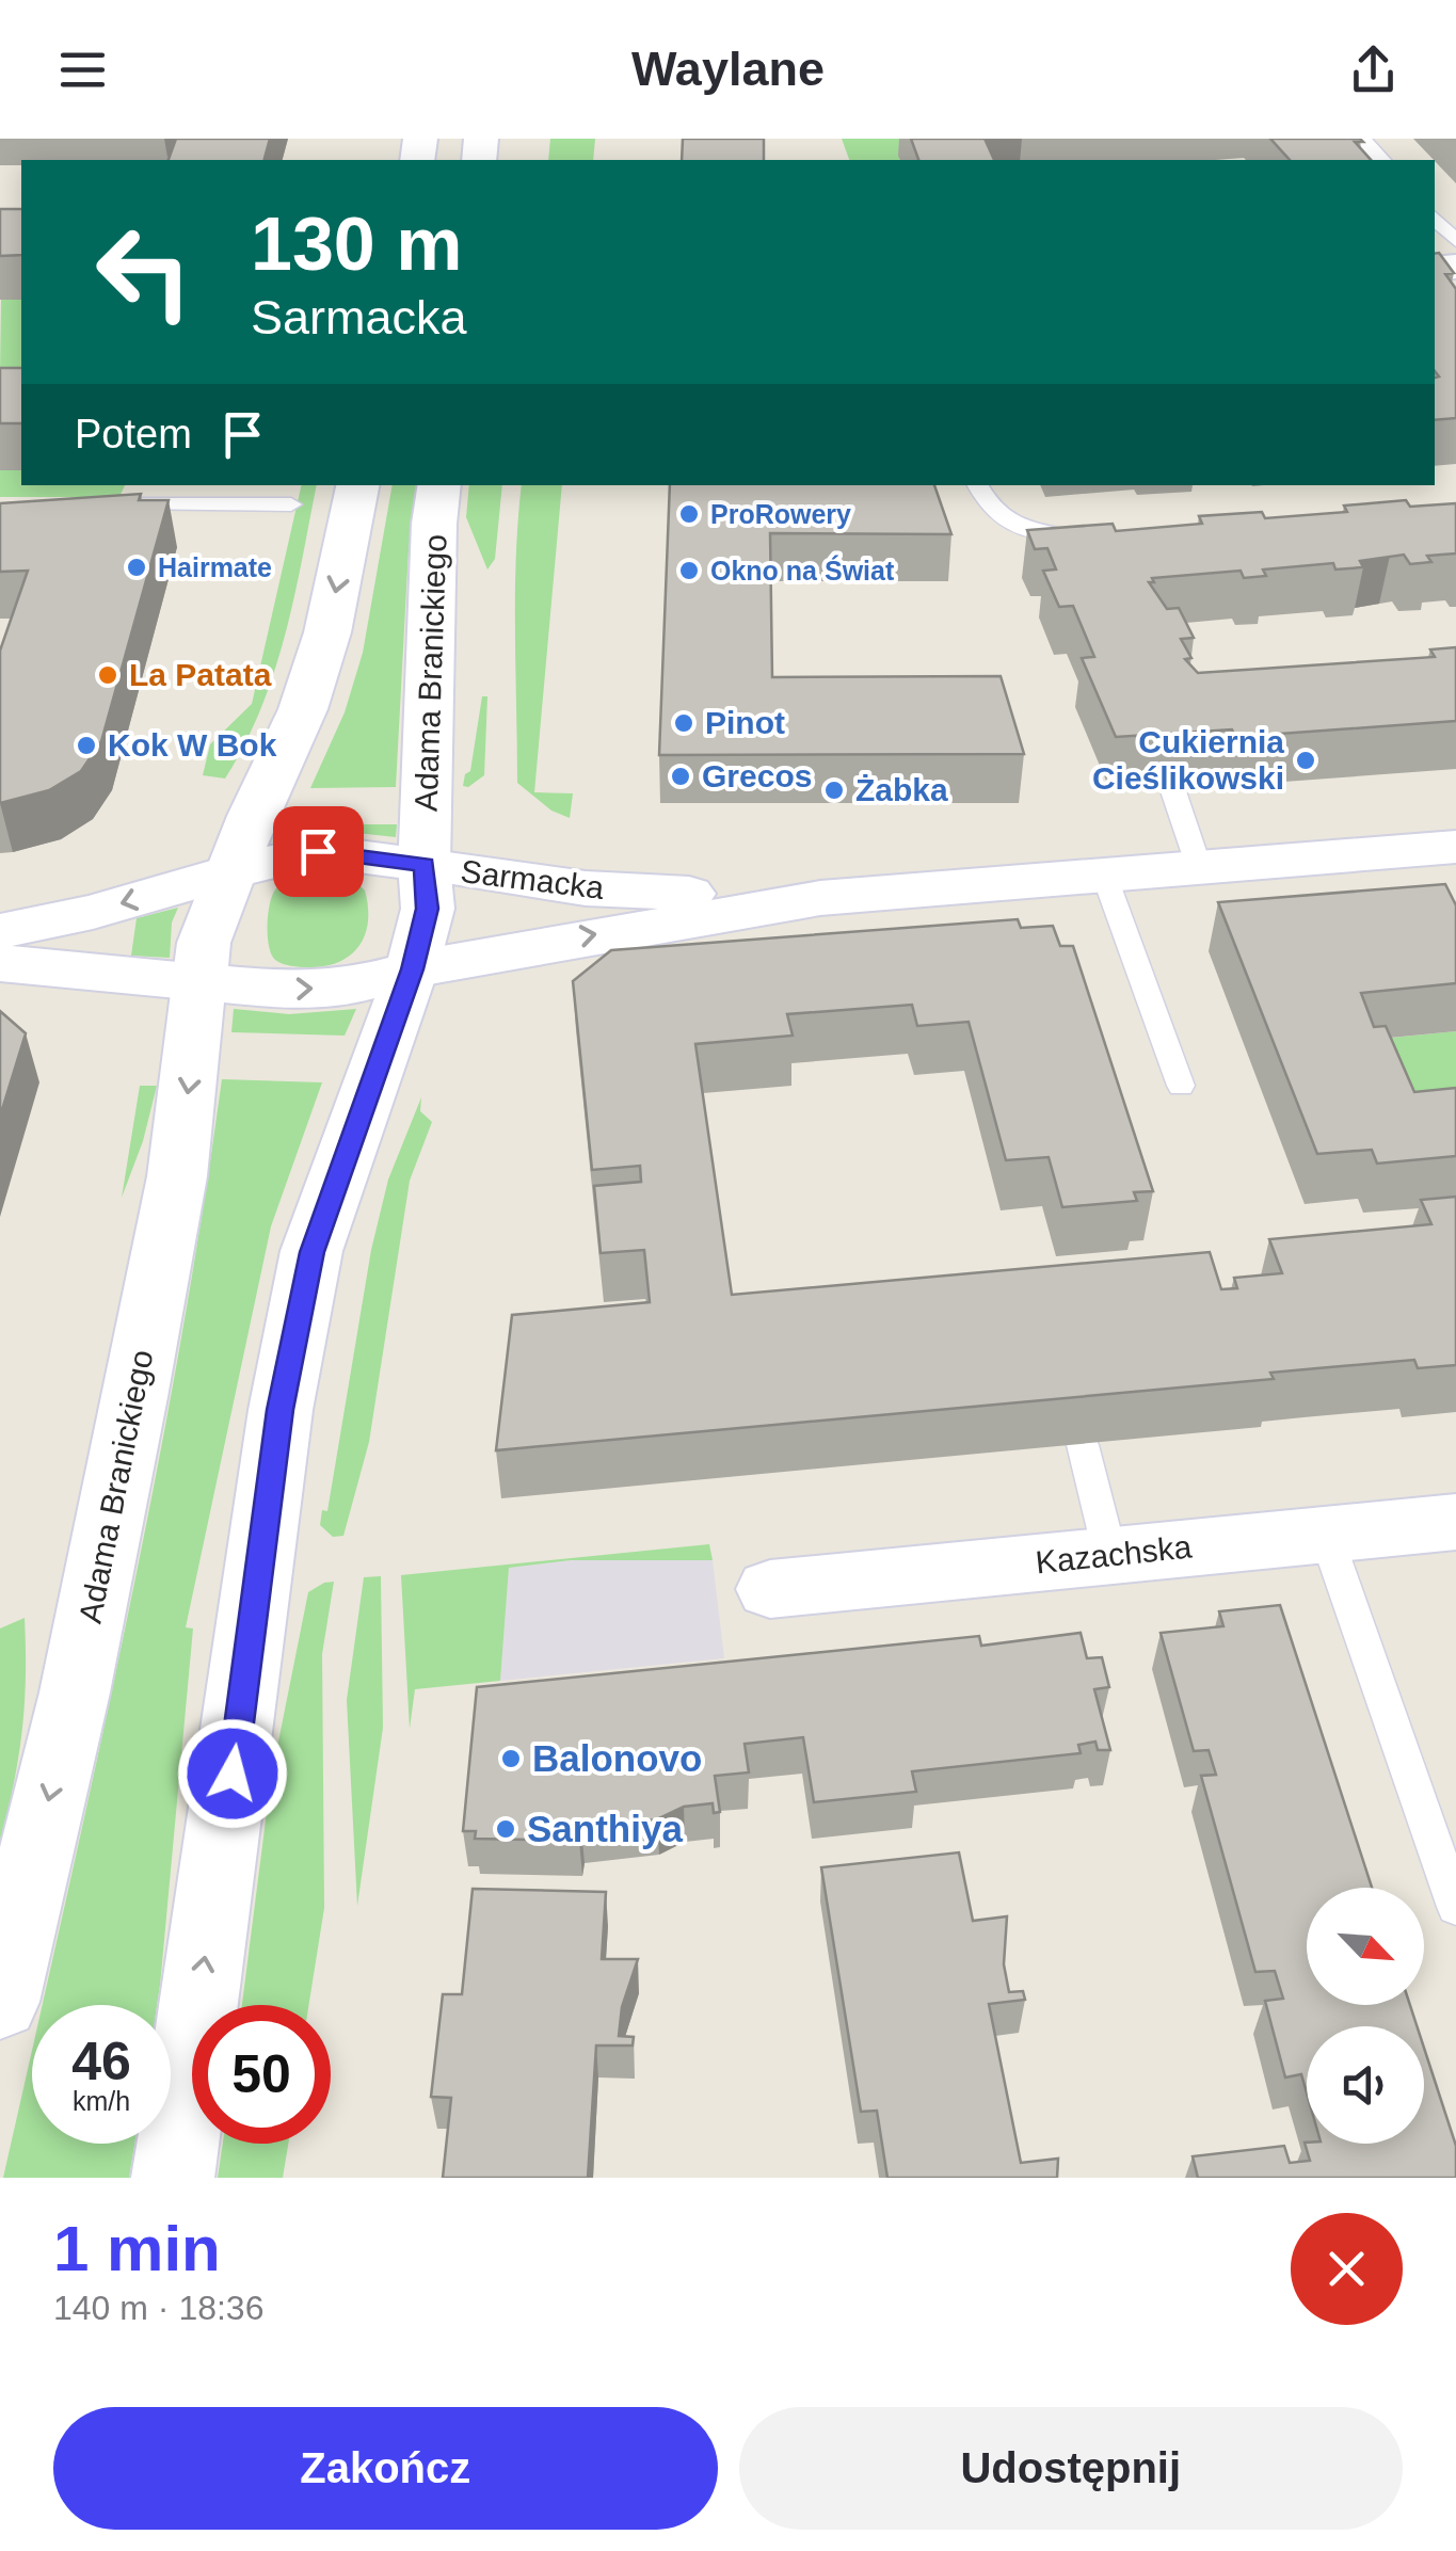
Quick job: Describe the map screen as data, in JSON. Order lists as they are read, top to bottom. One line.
{"streets":{"main road":["Adama Branickiego","Sarmacka","Kazachska"]},"crossings":[["Adama Branickiego","Sarmacka"]],"places":["ProRowery","Hairmate","Okno na Świat","La Patata","Pinot","Kok W Bok","Cukiernia Cieślikowski","Grecos","Żabka","Balonovo","Santhiya"],"north":"bottom right","page":{"header":"Waylane","turn":["130 m","Sarmacka"],"then":"Potem","speed":"46 km/h","limit":"50","heading":["1 min","140 m · 18:36"],"buttons":["Zakończ","Udostępnij"]}}
